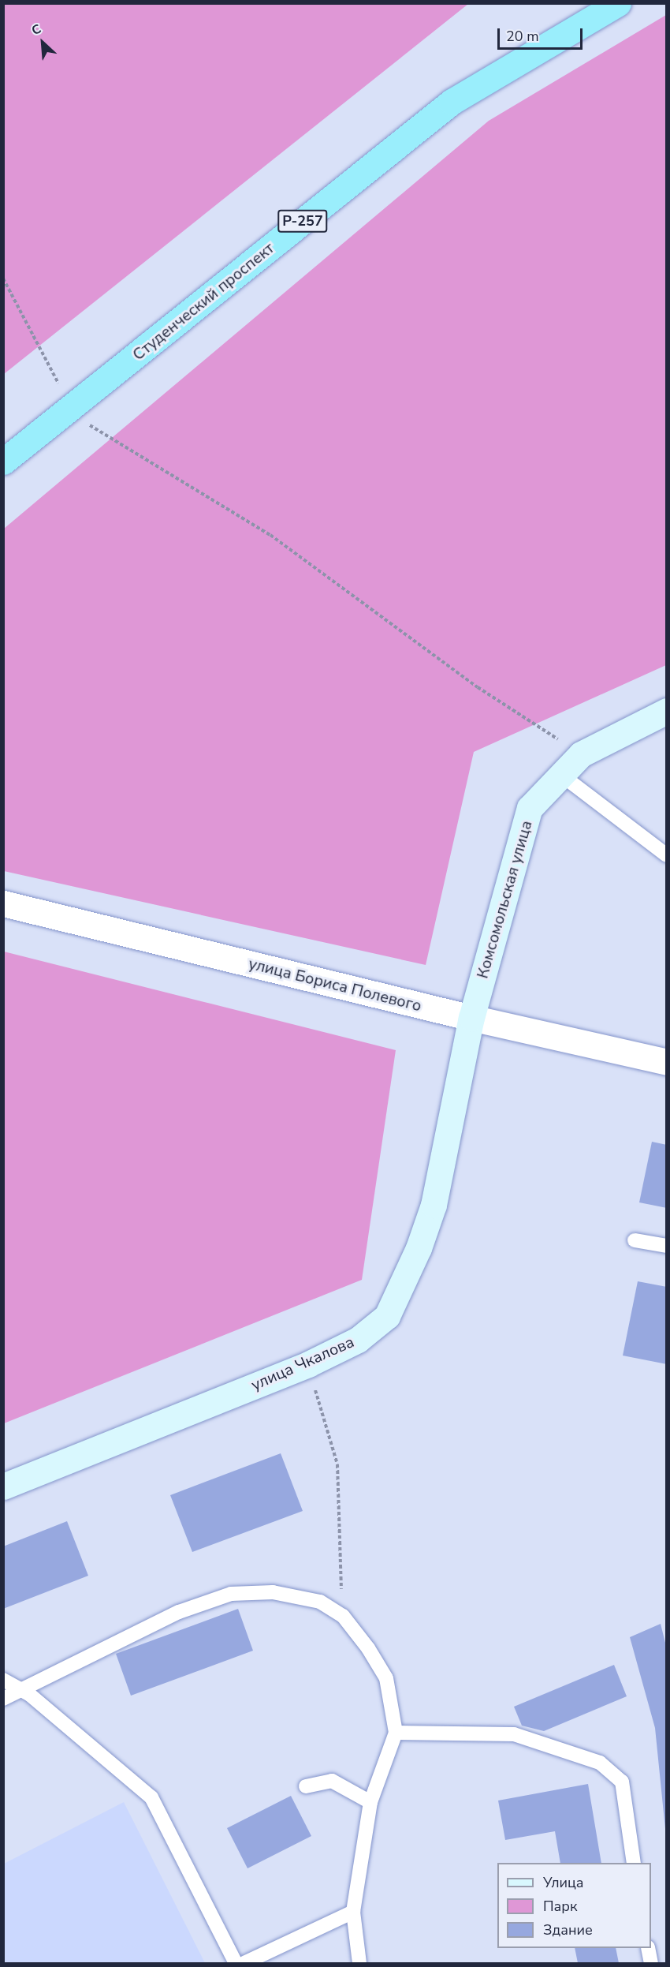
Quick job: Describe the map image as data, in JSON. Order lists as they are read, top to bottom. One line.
{"streets":{"highway":["Р-257","Студенческий проспект"],"main road":["Комсомольская улица","улица Чкалова"],"street":["улица Бориса Полевого"]},"crossings":[["Комсомольская улица","улица Бориса Полевого"],["Комсомольская улица","улица Чкалова"],["улица Бориса Полевого","улица Чкалова"]],"legend":["Улица","Парк","Здание"],"scale_bar":"20 m","north":"top left"}
